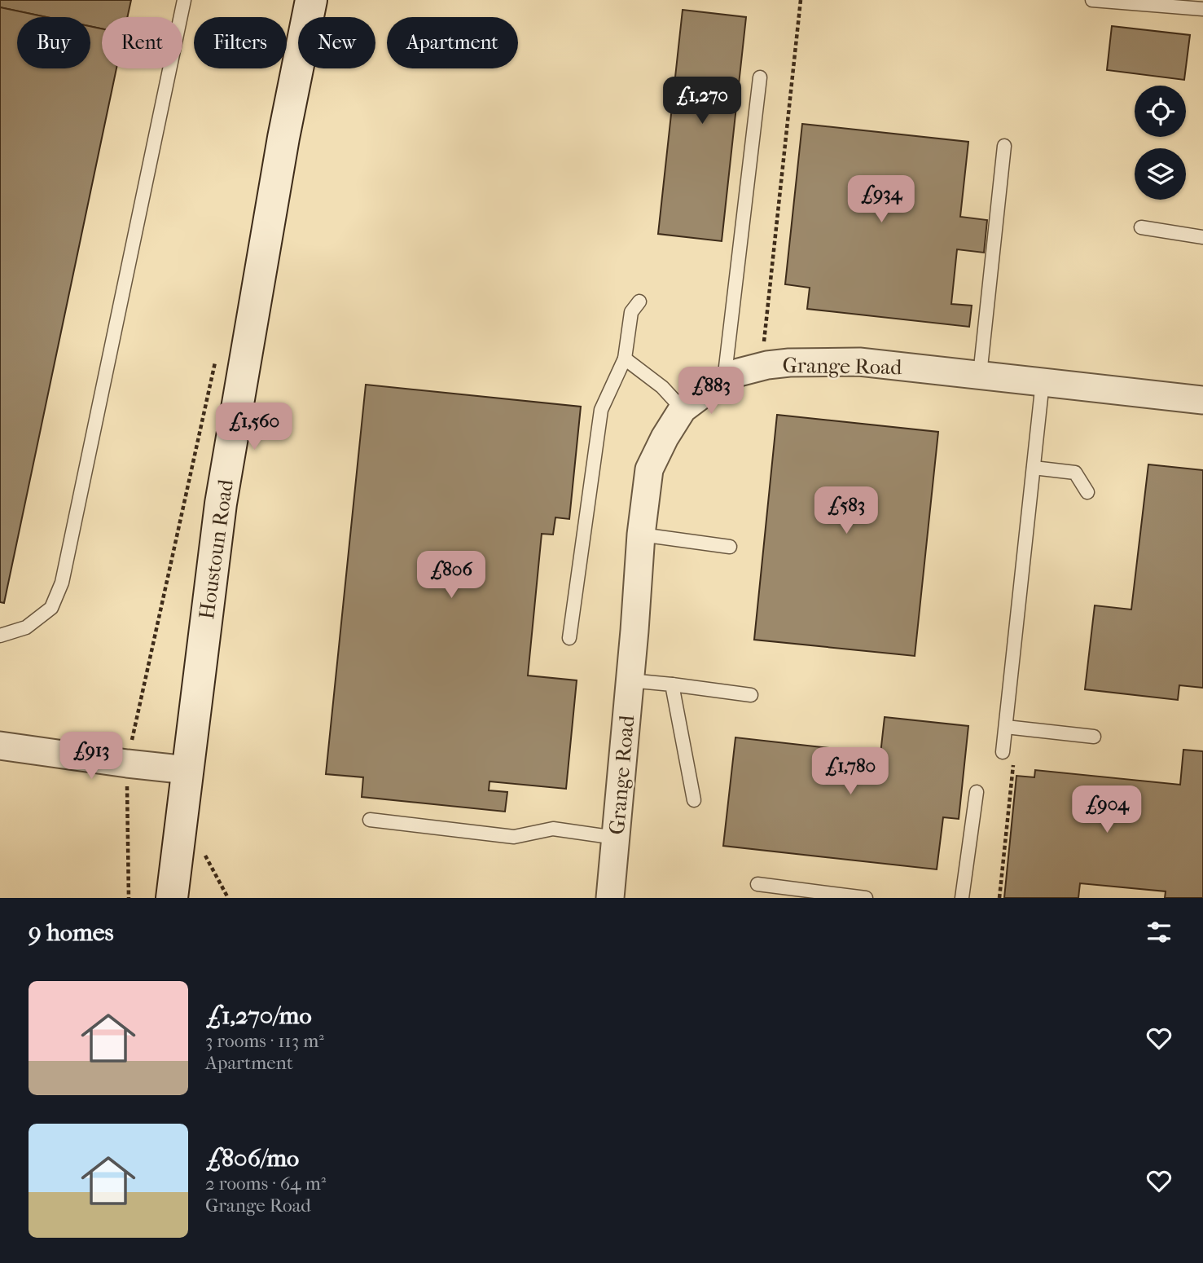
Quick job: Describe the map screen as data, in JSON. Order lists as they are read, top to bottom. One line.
{"streets":{"street":["Grange Road","Houstoun Road"]},"page":{"chip":["Buy","Rent","Filters","New","Apartment"],"price":["£1,270","£934","£883","£1,560","£583","£806","£913","£1,780","£904"],"heading":"9 homes","list":[{"name":"£1,270/mo","note":"3 rooms · 113 m² · Apartment"},{"name":"£806/mo","note":"2 rooms · 64 m² · Grange Road"}]}}
